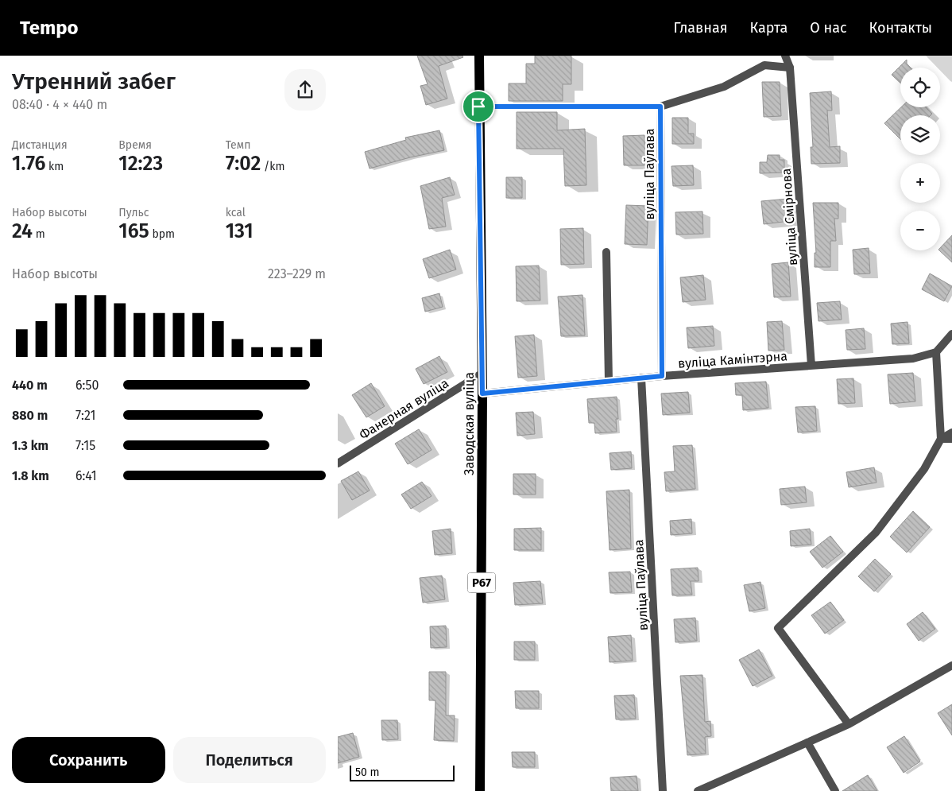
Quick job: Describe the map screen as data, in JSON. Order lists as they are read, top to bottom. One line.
{"streets":{"main road":["Заводская вуліца","Р67"],"street":["вуліца Паўлава","вуліца Смірнова","вуліца Камінтэрна","Фанерная вуліца"]},"crossings":[["вуліца Паўлава","вуліца Камінтэрна"],["вуліца Смірнова","вуліца Камінтэрна"],["вуліца Камінтэрна","Заводская вуліца"],["Фанерная вуліца","Заводская вуліца"]],"scale_bar":"50 m","page":{"header":"Tempo","nav":["Главная","Карта","О нас","Контакты"],"heading":["Утренний забег","08:40 · 4 × 440 m"],"map_buttons":["+","−"],"stats":[["Дистанция","1.76 km"],["Время","12:23"],["Темп","7:02 /km"],["Набор высоты","24 m"],["Пульс","165 bpm"],["kcal","131"]],"chart":["Набор высоты","223–229 m"],"list":[{"name":"440 m","note":"6:50"},{"name":"880 m","note":"7:21"},{"name":"1.3 km","note":"7:15"},{"name":"1.8 km","note":"6:41"}],"buttons":["Сохранить","Поделиться"],"scale":"50 m"}}
